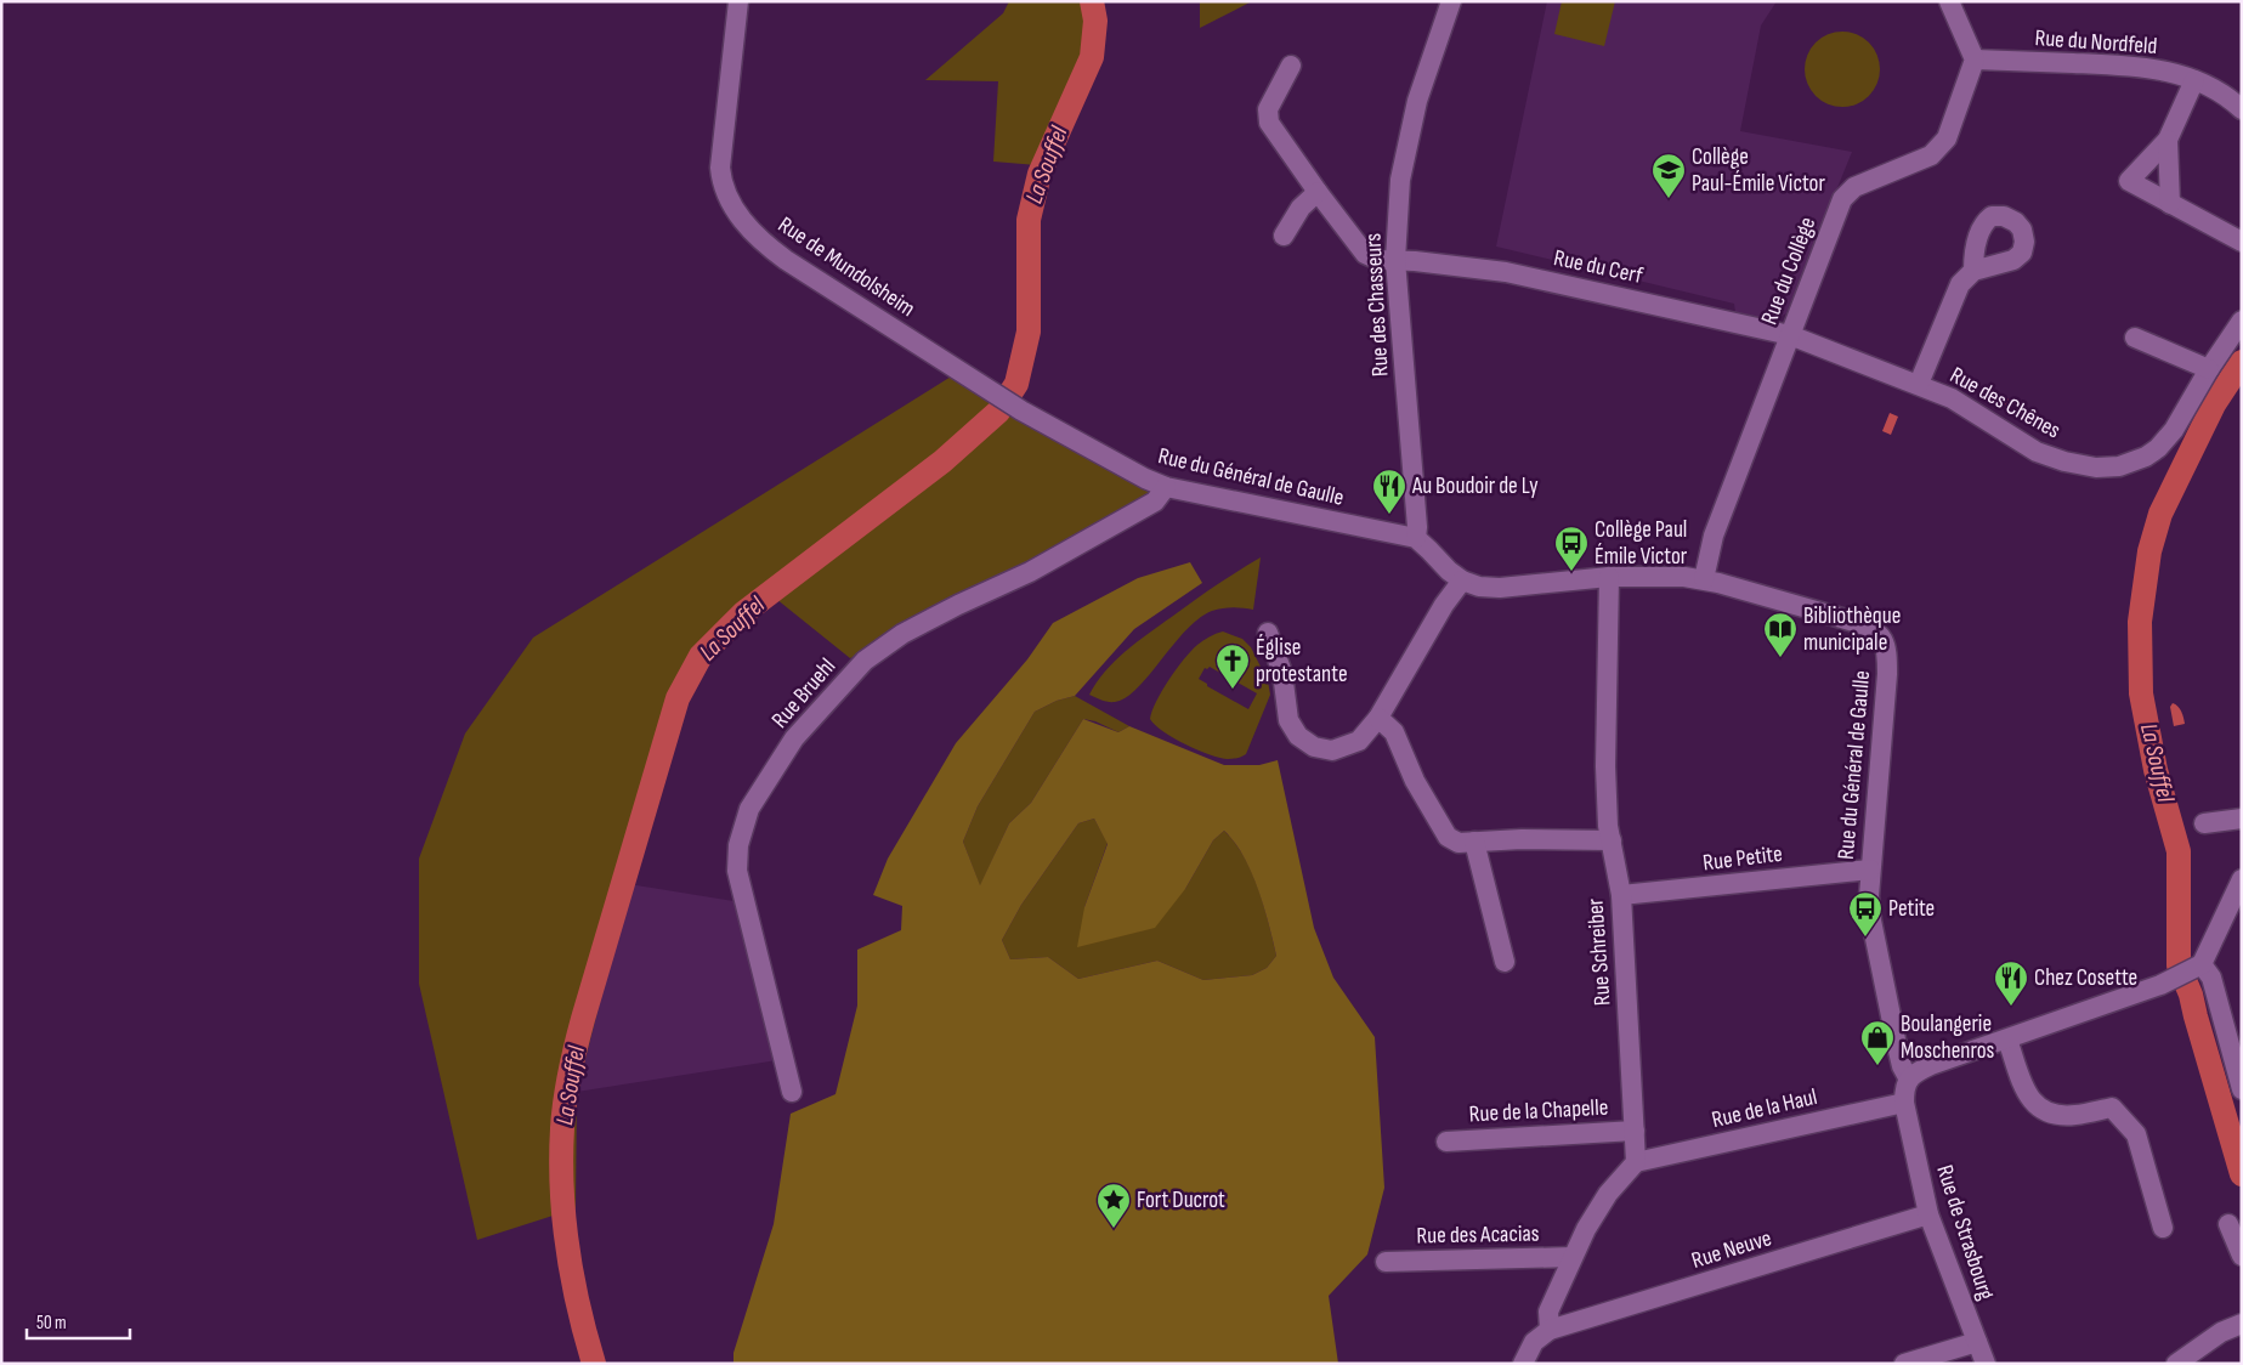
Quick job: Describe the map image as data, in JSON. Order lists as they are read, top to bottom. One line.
{"streets":{"street":["Rue du Nordfeld","Rue de Mundolsheim","Rue du Cerf","Rue du Collège","Rue des Chasseurs","Rue des Chênes","Rue du Général de Gaulle","Rue Bruehl","Rue Petite","Rue Schreiber","Rue de la Haul","Rue de la Chapelle","Rue de Strasbourg","Rue des Acacias","Rue Neuve"]},"crossings":[["Rue du Nordfeld","Rue du Collège"],["Rue de Mundolsheim","Rue du Général de Gaulle"],["Rue du Cerf","Rue du Collège"],["Rue du Cerf","Rue des Chasseurs"],["Rue du Cerf","Rue des Chênes"],["Rue du Collège","Rue des Chênes"],["Rue du Collège","Rue du Général de Gaulle"],["Rue des Chasseurs","Rue du Général de Gaulle"],["Rue du Général de Gaulle","Rue Bruehl"],["Rue du Général de Gaulle","Rue Petite"],["Rue du Général de Gaulle","Rue Schreiber"],["Rue du Général de Gaulle","Rue de Strasbourg"],["Rue Petite","Rue Schreiber"],["Rue Schreiber","Rue de la Haul"],["Rue Schreiber","Rue de la Chapelle"],["Rue de la Haul","Rue de Strasbourg"],["Rue de Strasbourg","Rue Neuve"]],"water":["La Souffel"],"places":{"school or university":["Collège Paul-Émile Victor"],"restaurant":["Au Boudoir de Ly","Chez Cosette"],"bus stop":["Collège Paul Émile Victor","Petite"],"library":["Bibliothèque municipale"],"church":["Église protestante"],"shop":["Boulangerie Moschenros"],"place":["Fort Ducrot"]},"scale_bar":"50 m"}
